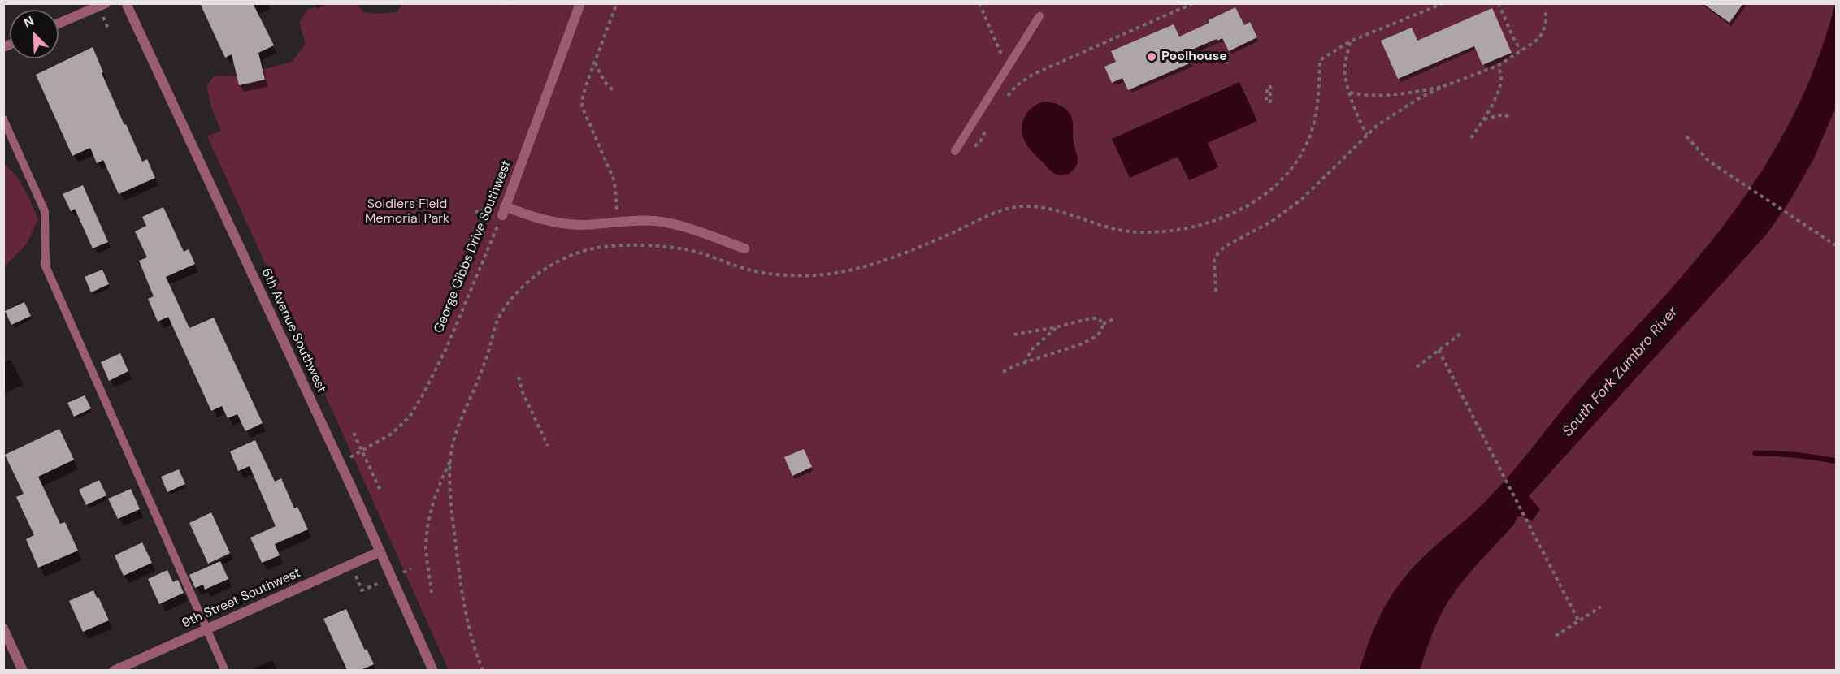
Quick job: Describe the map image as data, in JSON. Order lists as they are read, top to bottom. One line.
{"streets":{"street":["George Gibbs Drive Southwest","6th Avenue Southwest","9th Street Southwest"]},"crossings":[["George Gibbs Drive Southwest","6th Avenue Southwest"],["6th Avenue Southwest","9th Street Southwest"]],"water":["South Fork Zumbro River"],"parks":["Soldiers Field Memorial Park"],"places":["Poolhouse"],"north":"top left"}
